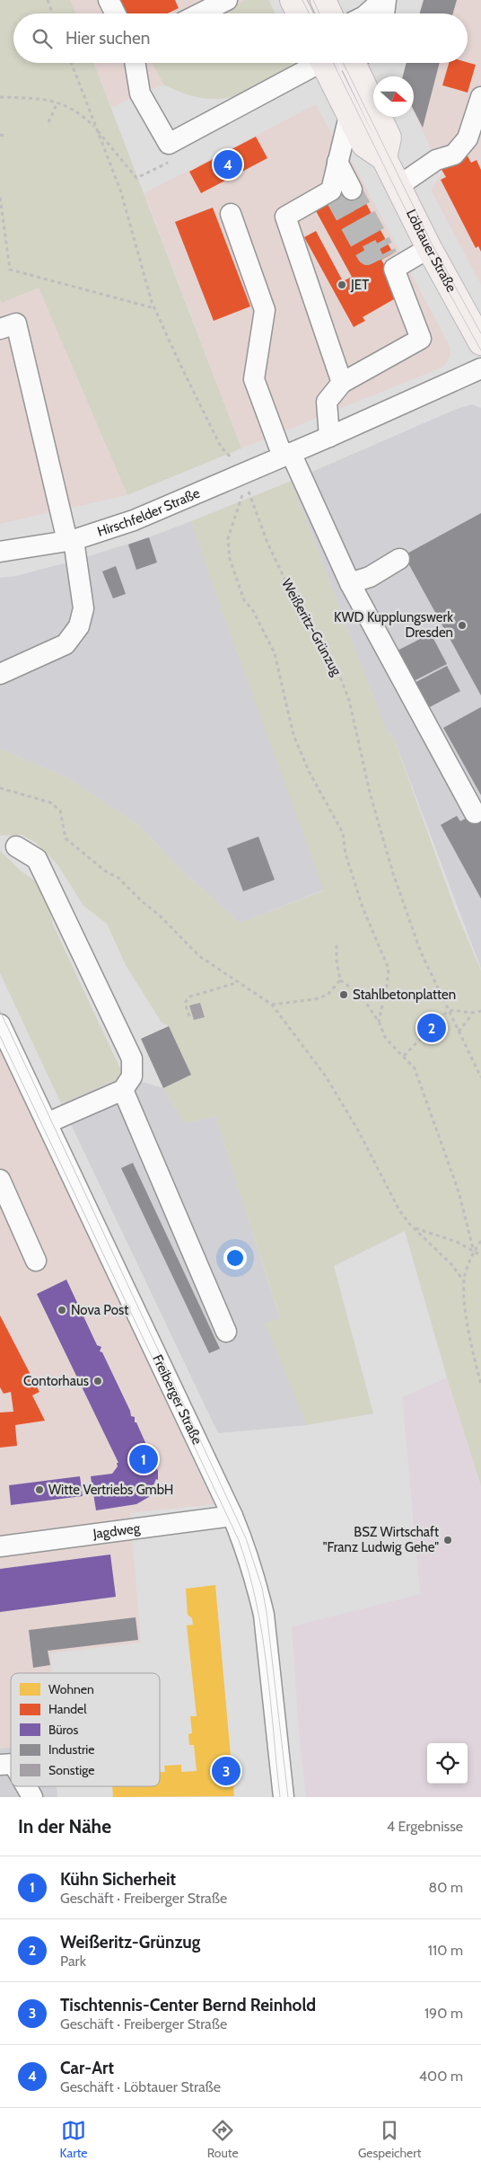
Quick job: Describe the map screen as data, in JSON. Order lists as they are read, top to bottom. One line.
{"streets":{"main road":["Löbtauer Straße"],"street":["Hirschfelder Straße","Freiberger Straße","Jagdweg"],"path":["Weißeritz-Grünzug"]},"crossings":[["Hirschfelder Straße","Weißeritz-Grünzug"],["Freiberger Straße","Jagdweg"]],"places":["JET","KWD Kupplungswerk Dresden","Stahlbetonplatten","Nova Post","Contorhaus","Witte Vertriebs GmbH","BSZ Wirtschaft \"Franz Ludwig Gehe\""],"legend":["Wohnen","Handel","Büros","Industrie","Sonstige"],"north":"right","page":{"search":"Hier suchen","pins":["4","2","1","3"],"heading":["In der Nähe","4 Ergebnisse"],"list":[{"mark":"1","name":"Kühn Sicherheit","note":"Geschäft · Freiberger Straße","value":"80 m"},{"mark":"2","name":"Weißeritz-Grünzug","note":"Park","value":"110 m"},{"mark":"3","name":"Tischtennis-Center Bernd Reinhold","note":"Geschäft · Freiberger Straße","value":"190 m"},{"mark":"4","name":"Car-Art","note":"Geschäft · Löbtauer Straße","value":"400 m"}],"nav":["Karte","Route","Gespeichert"]}}
